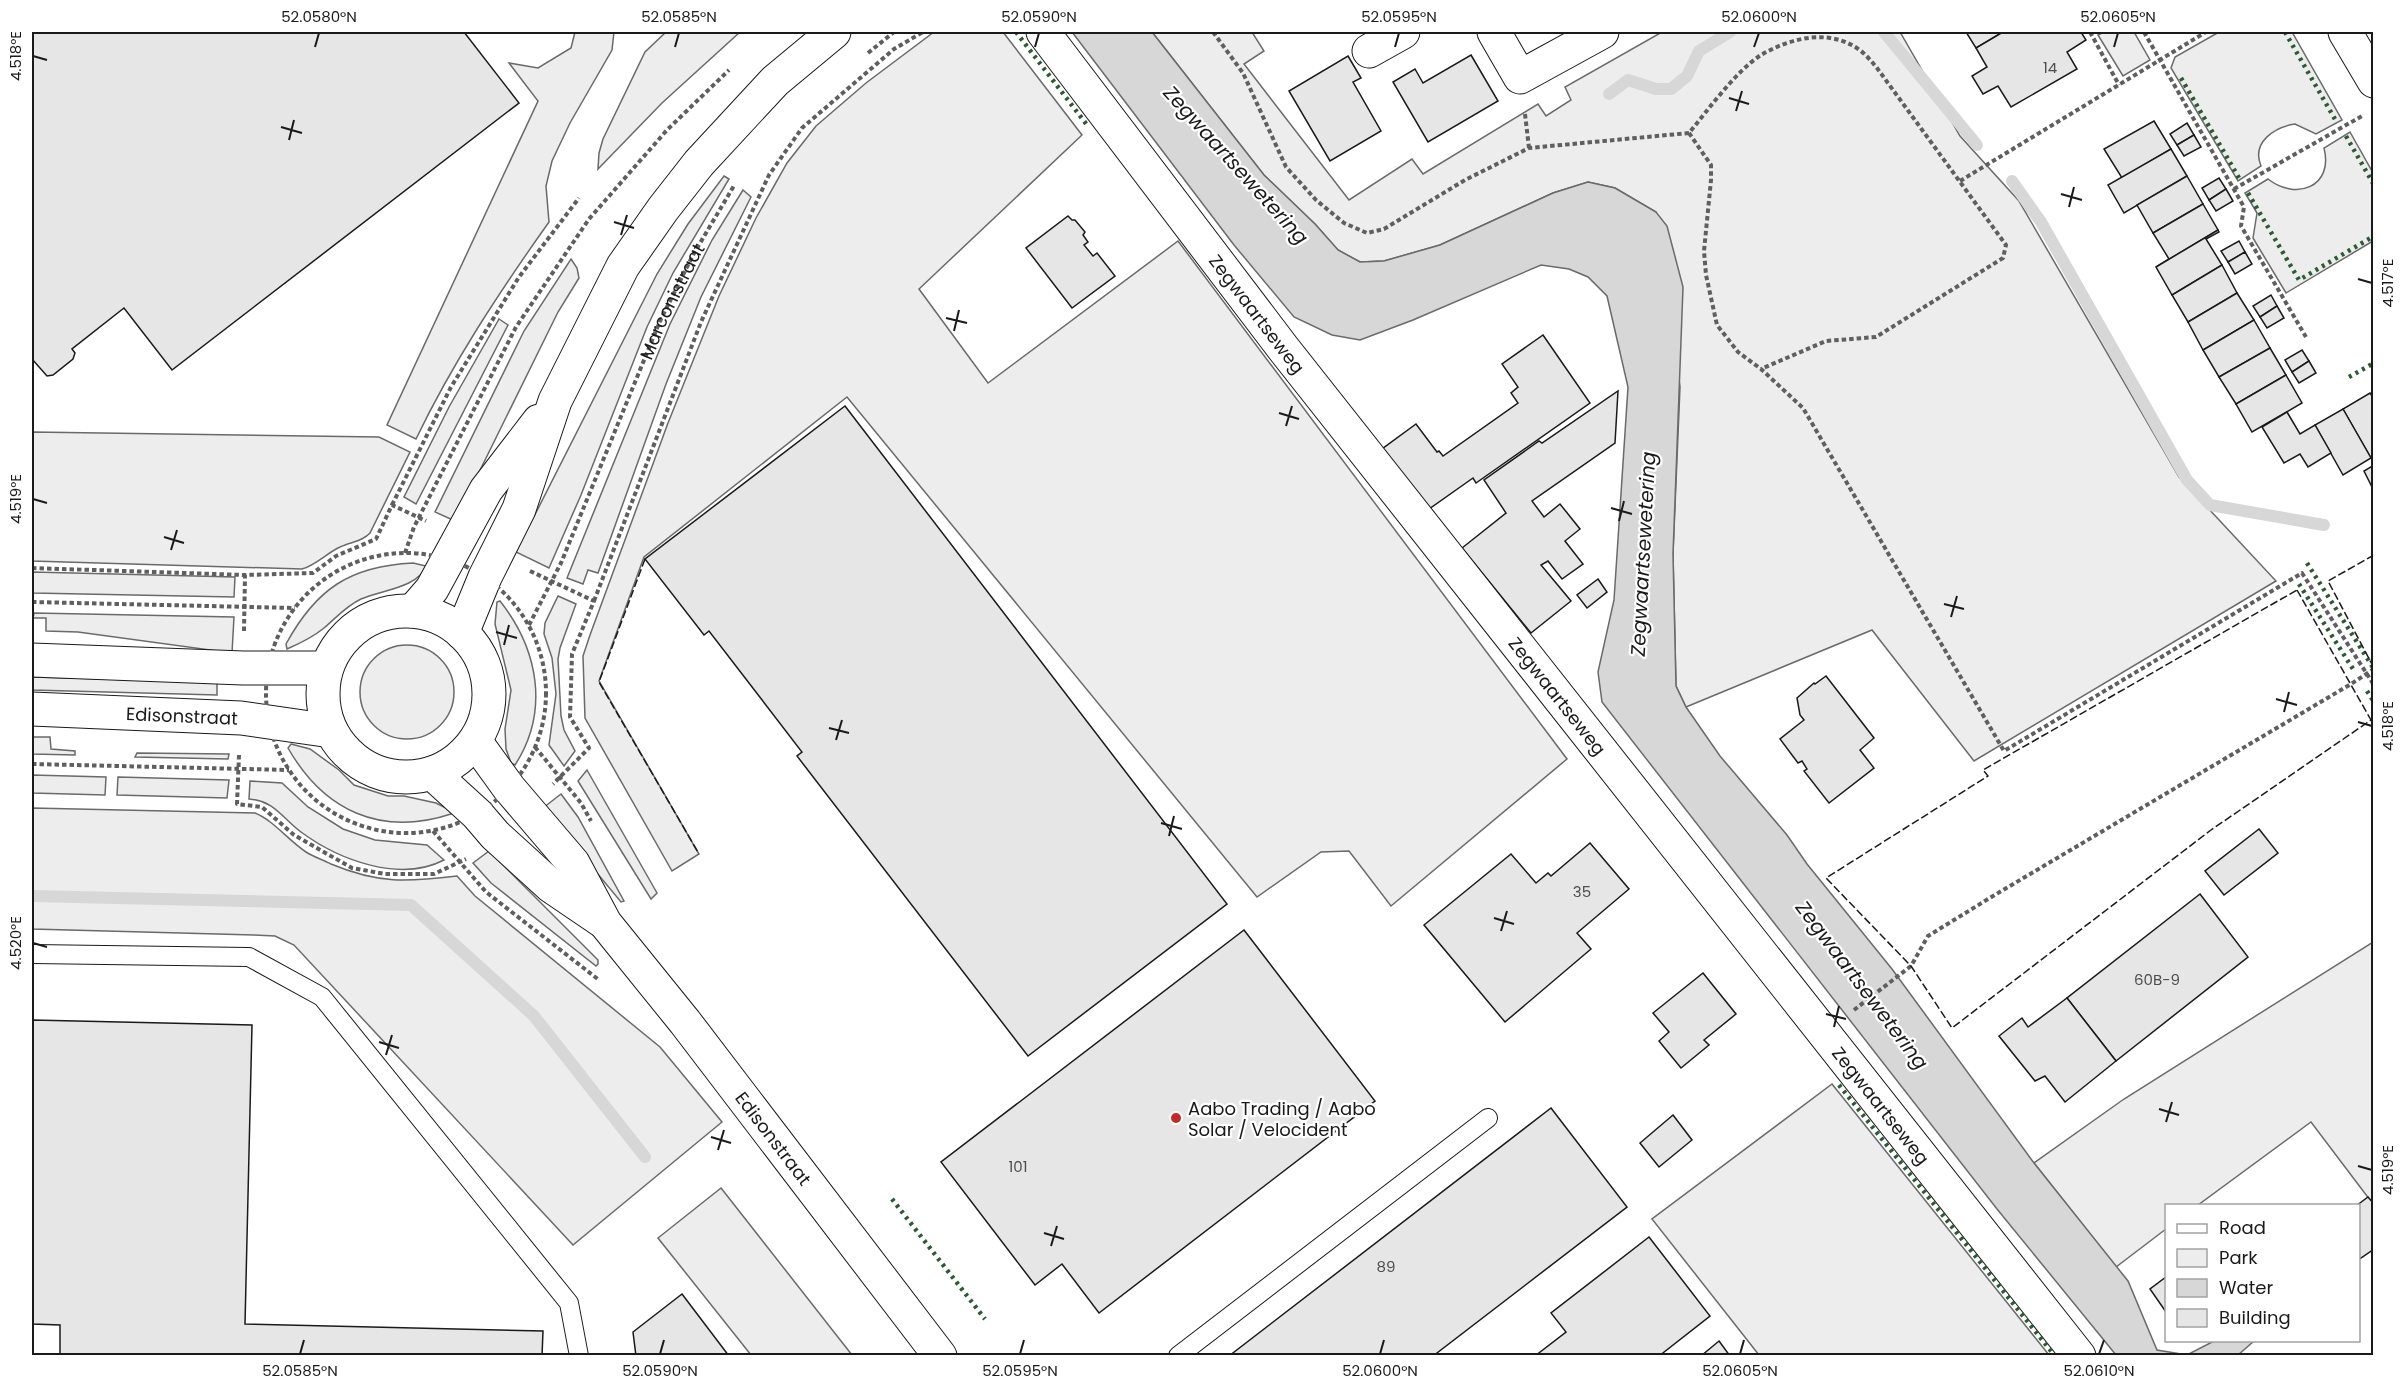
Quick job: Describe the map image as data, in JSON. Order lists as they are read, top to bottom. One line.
{"streets":{"street":["Zegwaartseweg","Edisonstraat"],"path":["Marconistraat"]},"water":["Zegwaartsewetering"],"places":["Aabo Trading / Aabo Solar / Velocident"],"house_numbers":["14","35","60B-9","101","89"],"legend":["Road","Park","Water","Building"],"coordinates":["52.0580°N","52.0585°N","52.0590°N","52.0595°N","52.0600°N","52.0605°N","4.518°E","4.517°E","4.519°E","4.520°E","52.0610°N"]}
